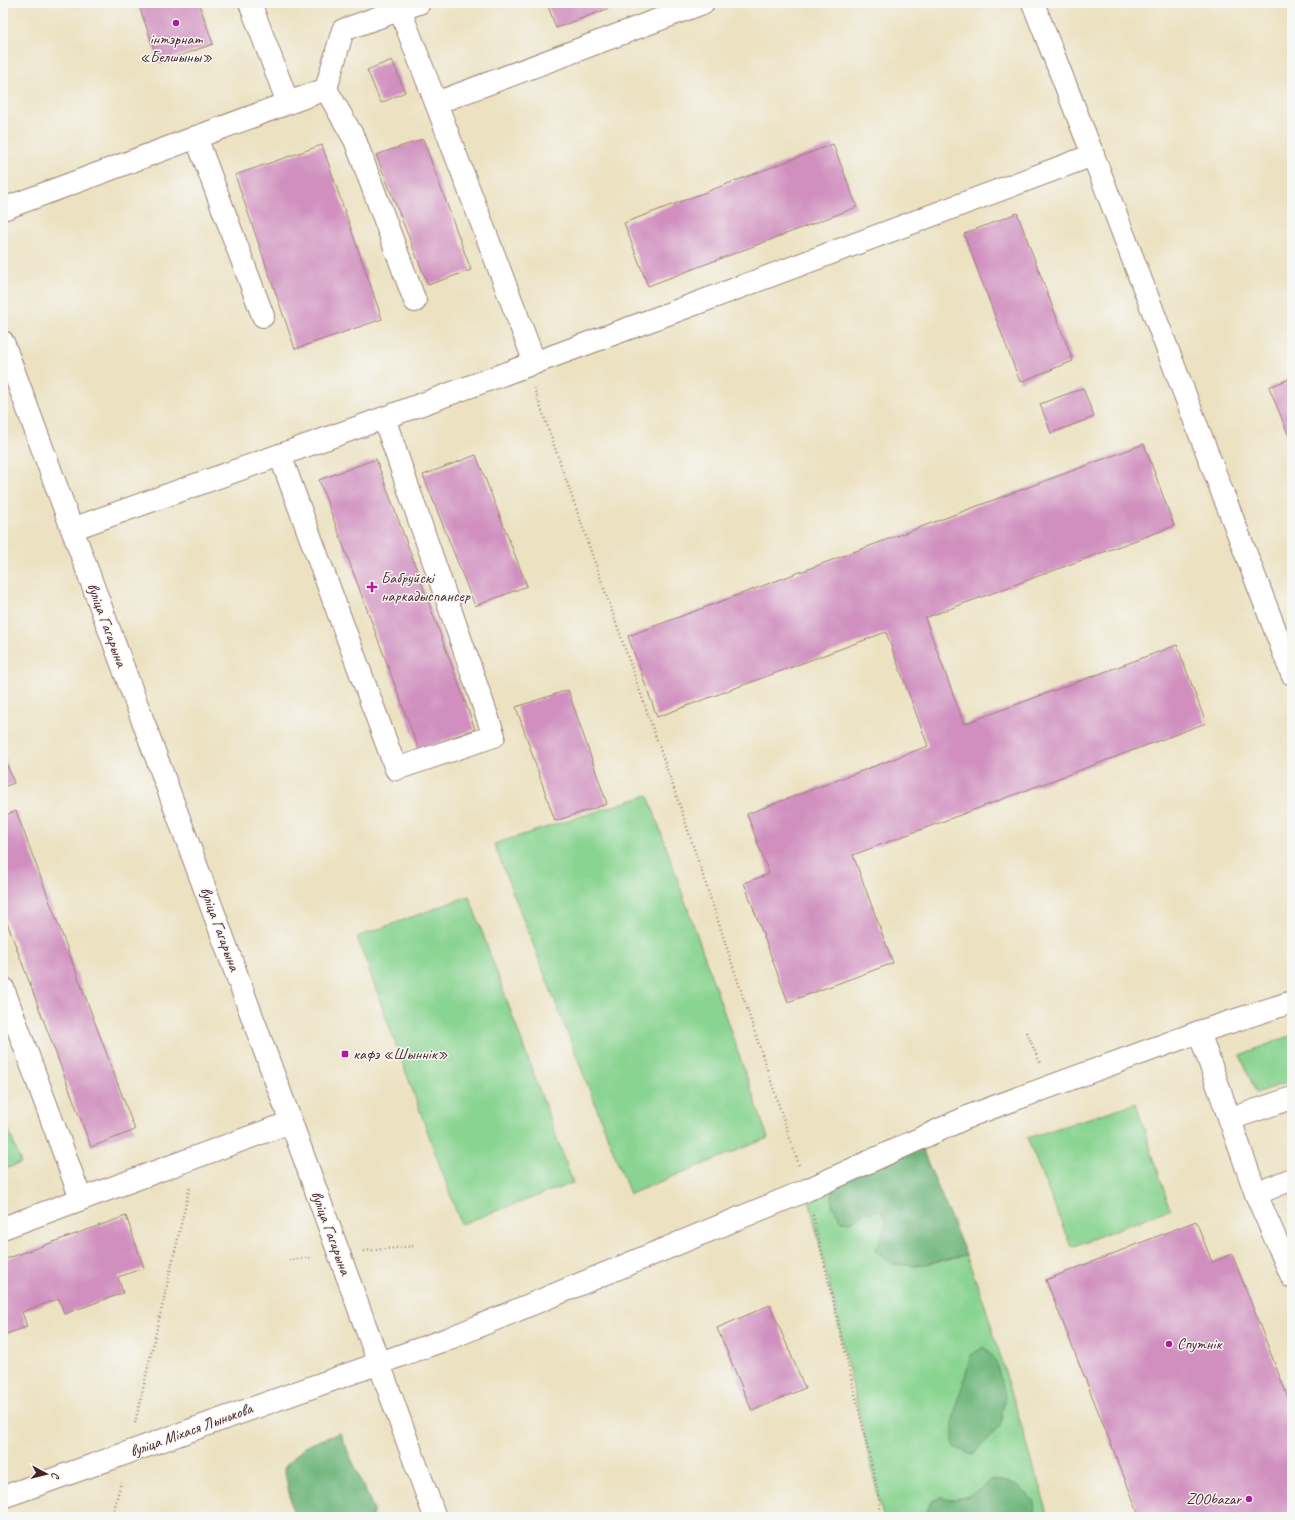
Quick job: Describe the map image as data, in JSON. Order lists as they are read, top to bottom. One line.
{"streets":{"street":["вуліца Гагарына","вуліца Міхася Лынькова"]},"crossings":[["вуліца Гагарына","вуліца Міхася Лынькова"]],"places":{"other":["інтэрнат «Белшыны»","Спутнік","ZOObazar"],"health":["Бабруйскі наркадыспансер"],"transit":["кафэ «Шыннік»"]},"north":"right"}
